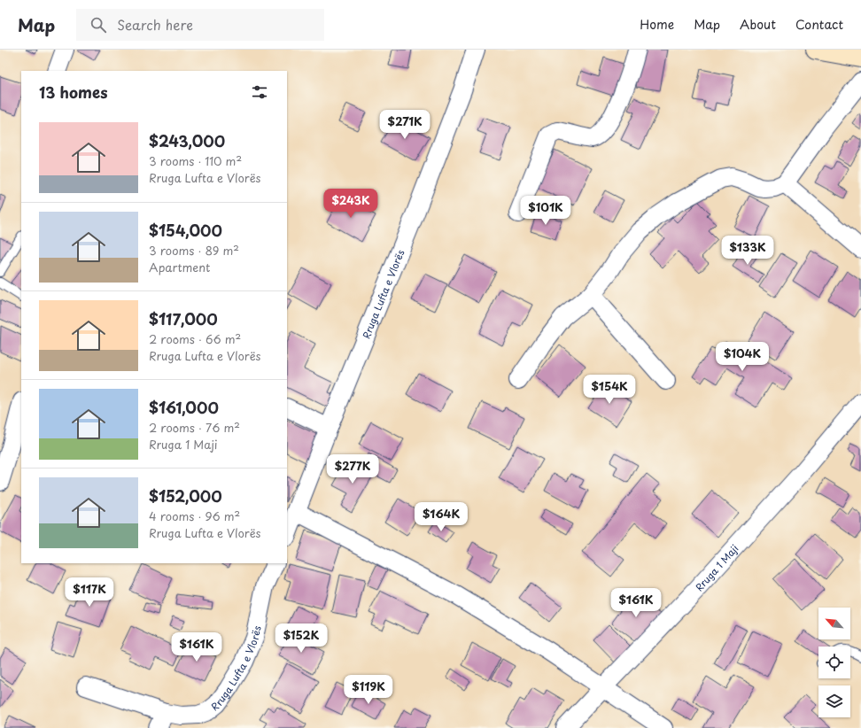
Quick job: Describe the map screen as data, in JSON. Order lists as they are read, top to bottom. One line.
{"streets":{"street":["Rruga Lufta e Vlorës","Rruga 1 Maji"]},"north":"top left","page":{"header":"Map","search":"Search here","nav":["Home","Map","About","Contact"],"heading":"13 homes","price":["$271K","$243K","$101K","$133K","$104K","$154K","$277K","$164K","$117K","$161K","$152K","$161K","$119K"],"list":[{"name":"$243,000","note":"3 rooms · 110 m² · Rruga Lufta e Vlorës"},{"name":"$154,000","note":"3 rooms · 89 m² · Apartment"},{"name":"$117,000","note":"2 rooms · 66 m² · Rruga Lufta e Vlorës"},{"name":"$161,000","note":"2 rooms · 76 m² · Rruga 1 Maji"},{"name":"$152,000","note":"4 rooms · 96 m² · Rruga Lufta e Vlorës"}]}}
